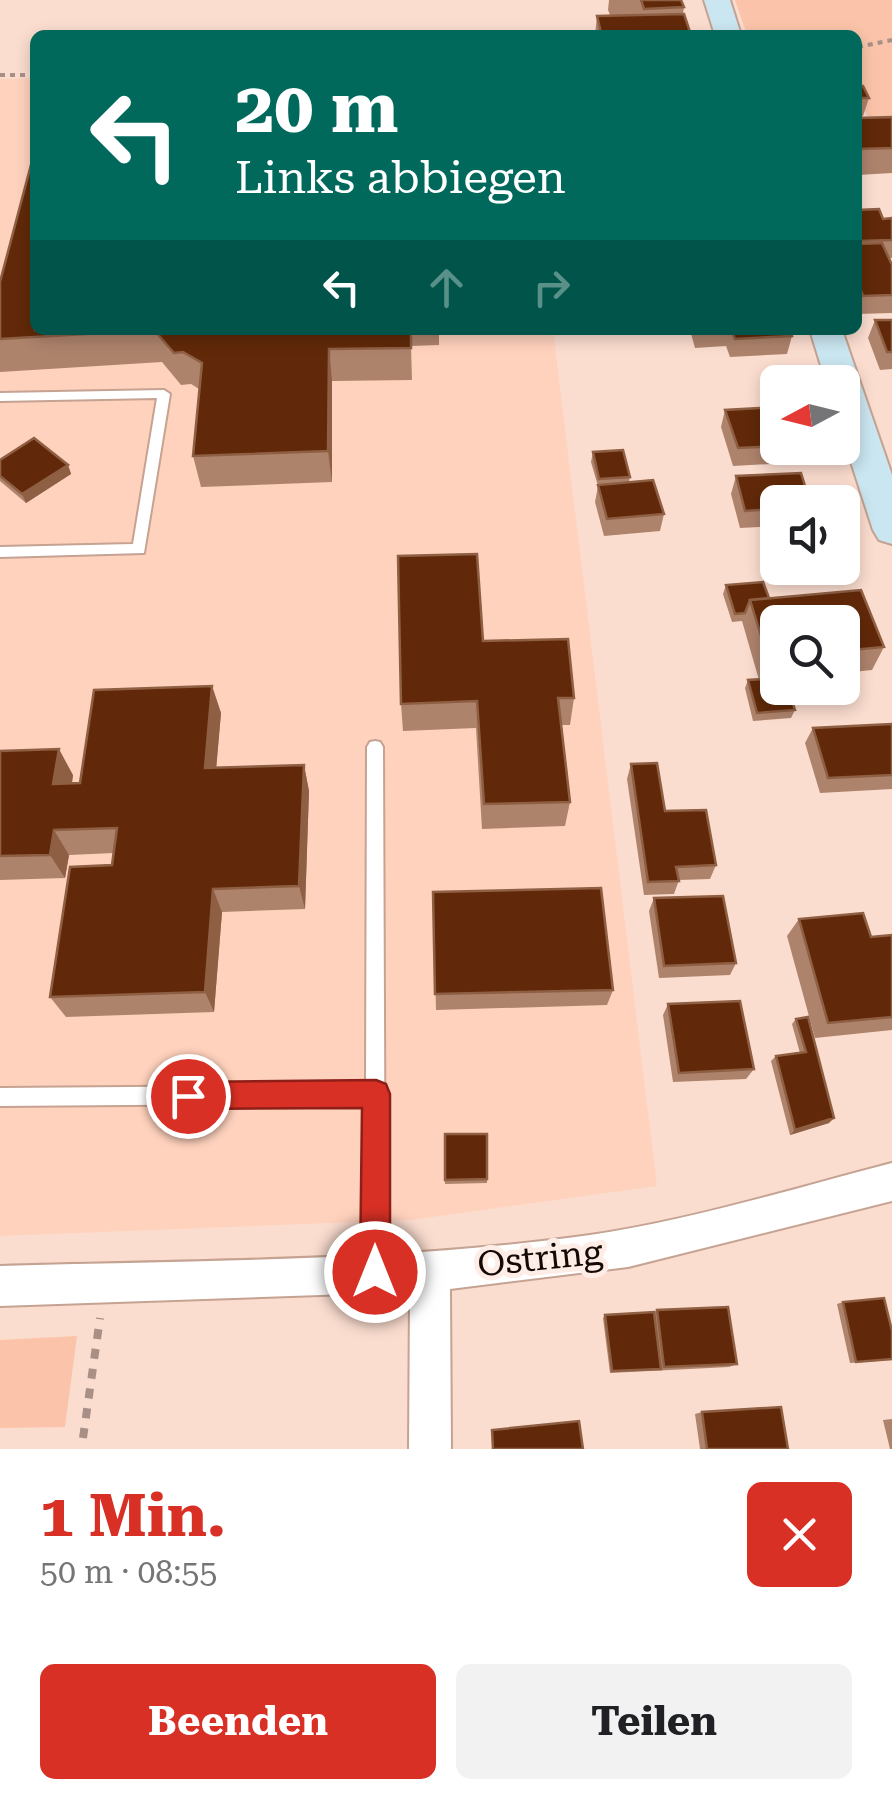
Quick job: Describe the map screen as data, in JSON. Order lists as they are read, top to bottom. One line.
{"streets":{"street":["Ostring"]},"north":"left","page":{"turn":["20 m","Links abbiegen"],"heading":["1 Min.","50 m · 08:55"],"buttons":["Beenden","Teilen"]}}
